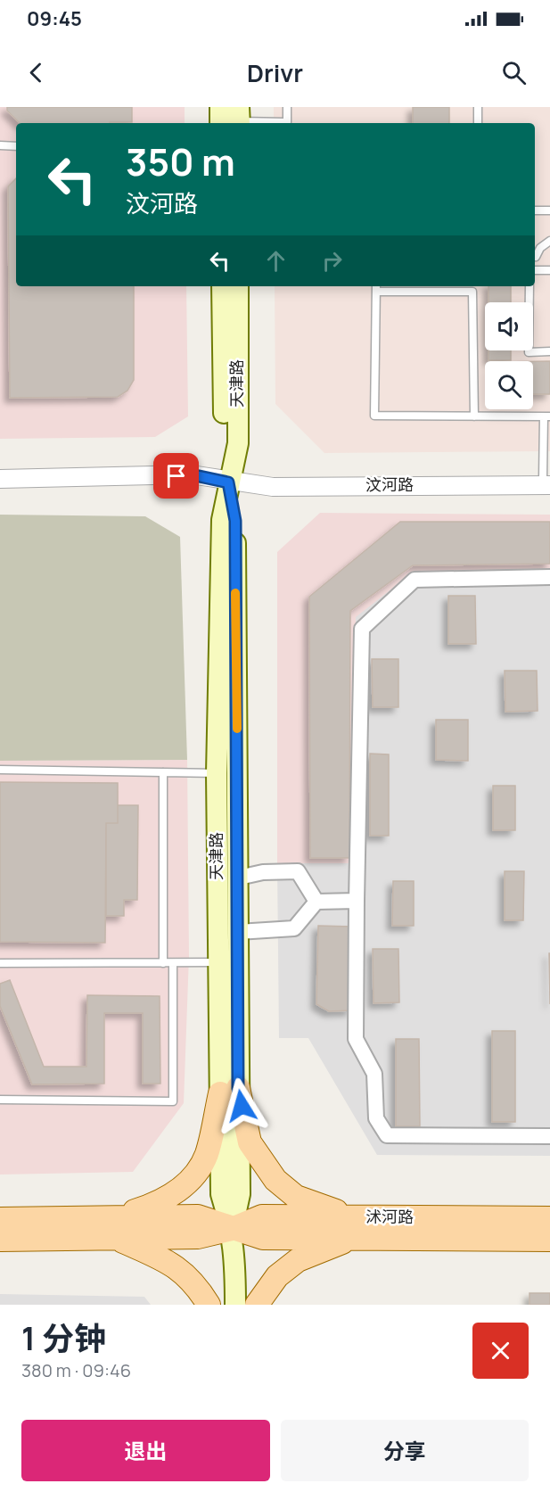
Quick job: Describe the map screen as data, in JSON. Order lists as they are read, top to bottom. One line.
{"streets":{"main road":["天津路","沭河路"],"street":["汶河路"]},"crossings":[["天津路","汶河路"],["天津路","沭河路"]],"page":{"status":"09:45","header":"Drivr","turn":["350 m","汶河路"],"heading":["1 分钟","380 m · 09:46"],"buttons":["退出","分享"]}}
